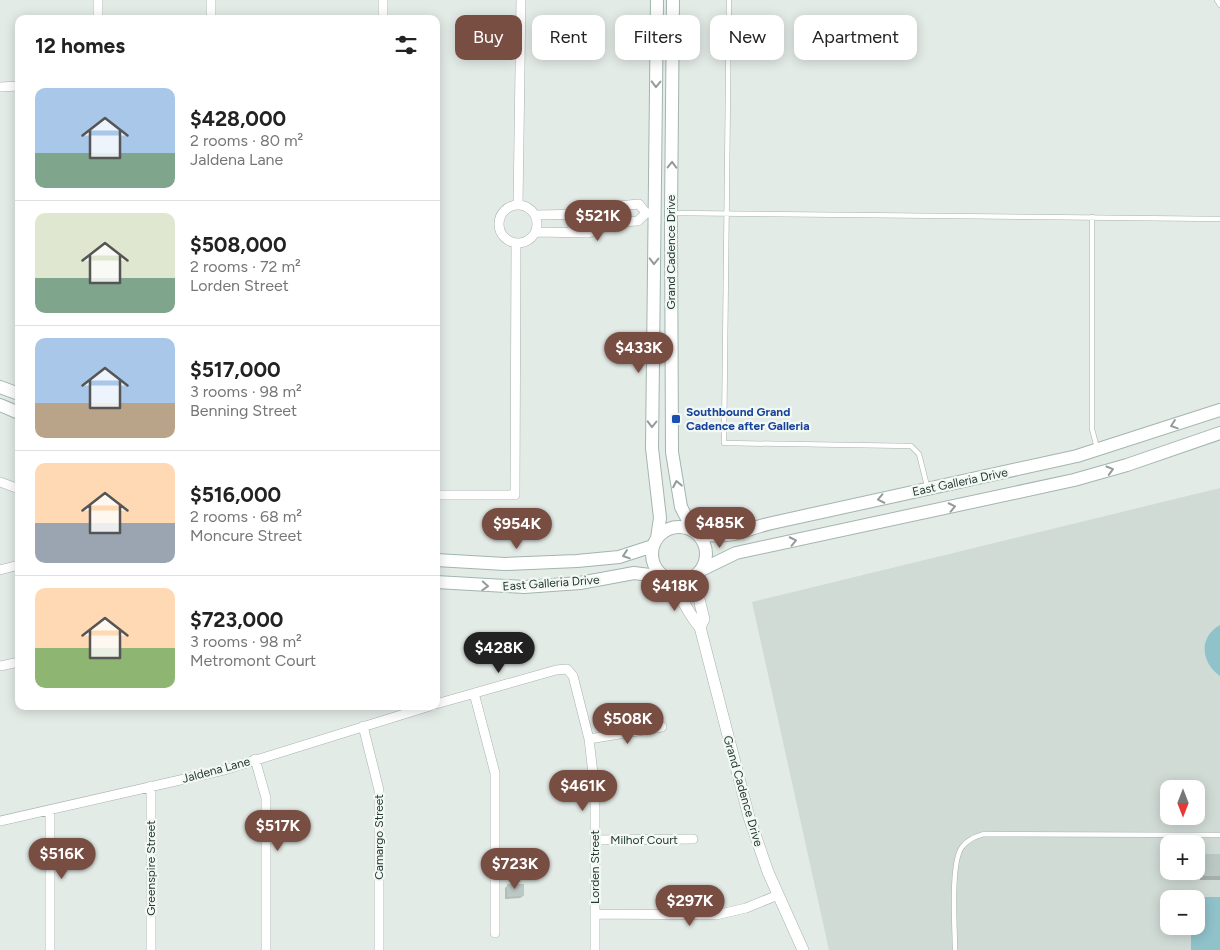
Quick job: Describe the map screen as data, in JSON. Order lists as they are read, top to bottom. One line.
{"streets":{"main road":["Grand Cadence Drive","East Galleria Drive"],"street":["Jaldena Lane","Camargo Street","Milhof Court","Lorden Street","Greenspire Street"]},"crossings":[["Grand Cadence Drive","East Galleria Drive"],["Jaldena Lane","Camargo Street"],["Jaldena Lane","Greenspire Street"],["Milhof Court","Lorden Street"]],"places":{"transit":["Southbound Grand Cadence after Galleria"]},"north":"bottom","page":{"chip":["Buy","Rent","Filters","New","Apartment"],"heading":"12 homes","list":[{"name":"$428,000","note":"2 rooms · 80 m² · Jaldena Lane"},{"name":"$508,000","note":"2 rooms · 72 m² · Lorden Street"},{"name":"$517,000","note":"3 rooms · 98 m² · Benning Street"},{"name":"$516,000","note":"2 rooms · 68 m² · Moncure Street"},{"name":"$723,000","note":"3 rooms · 98 m² · Metromont Court"}],"price":["$521K","$433K","$485K","$954K","$418K","$428K","$508K","$461K","$517K","$516K","$723K","$297K"],"map_buttons":["+","−"]}}
